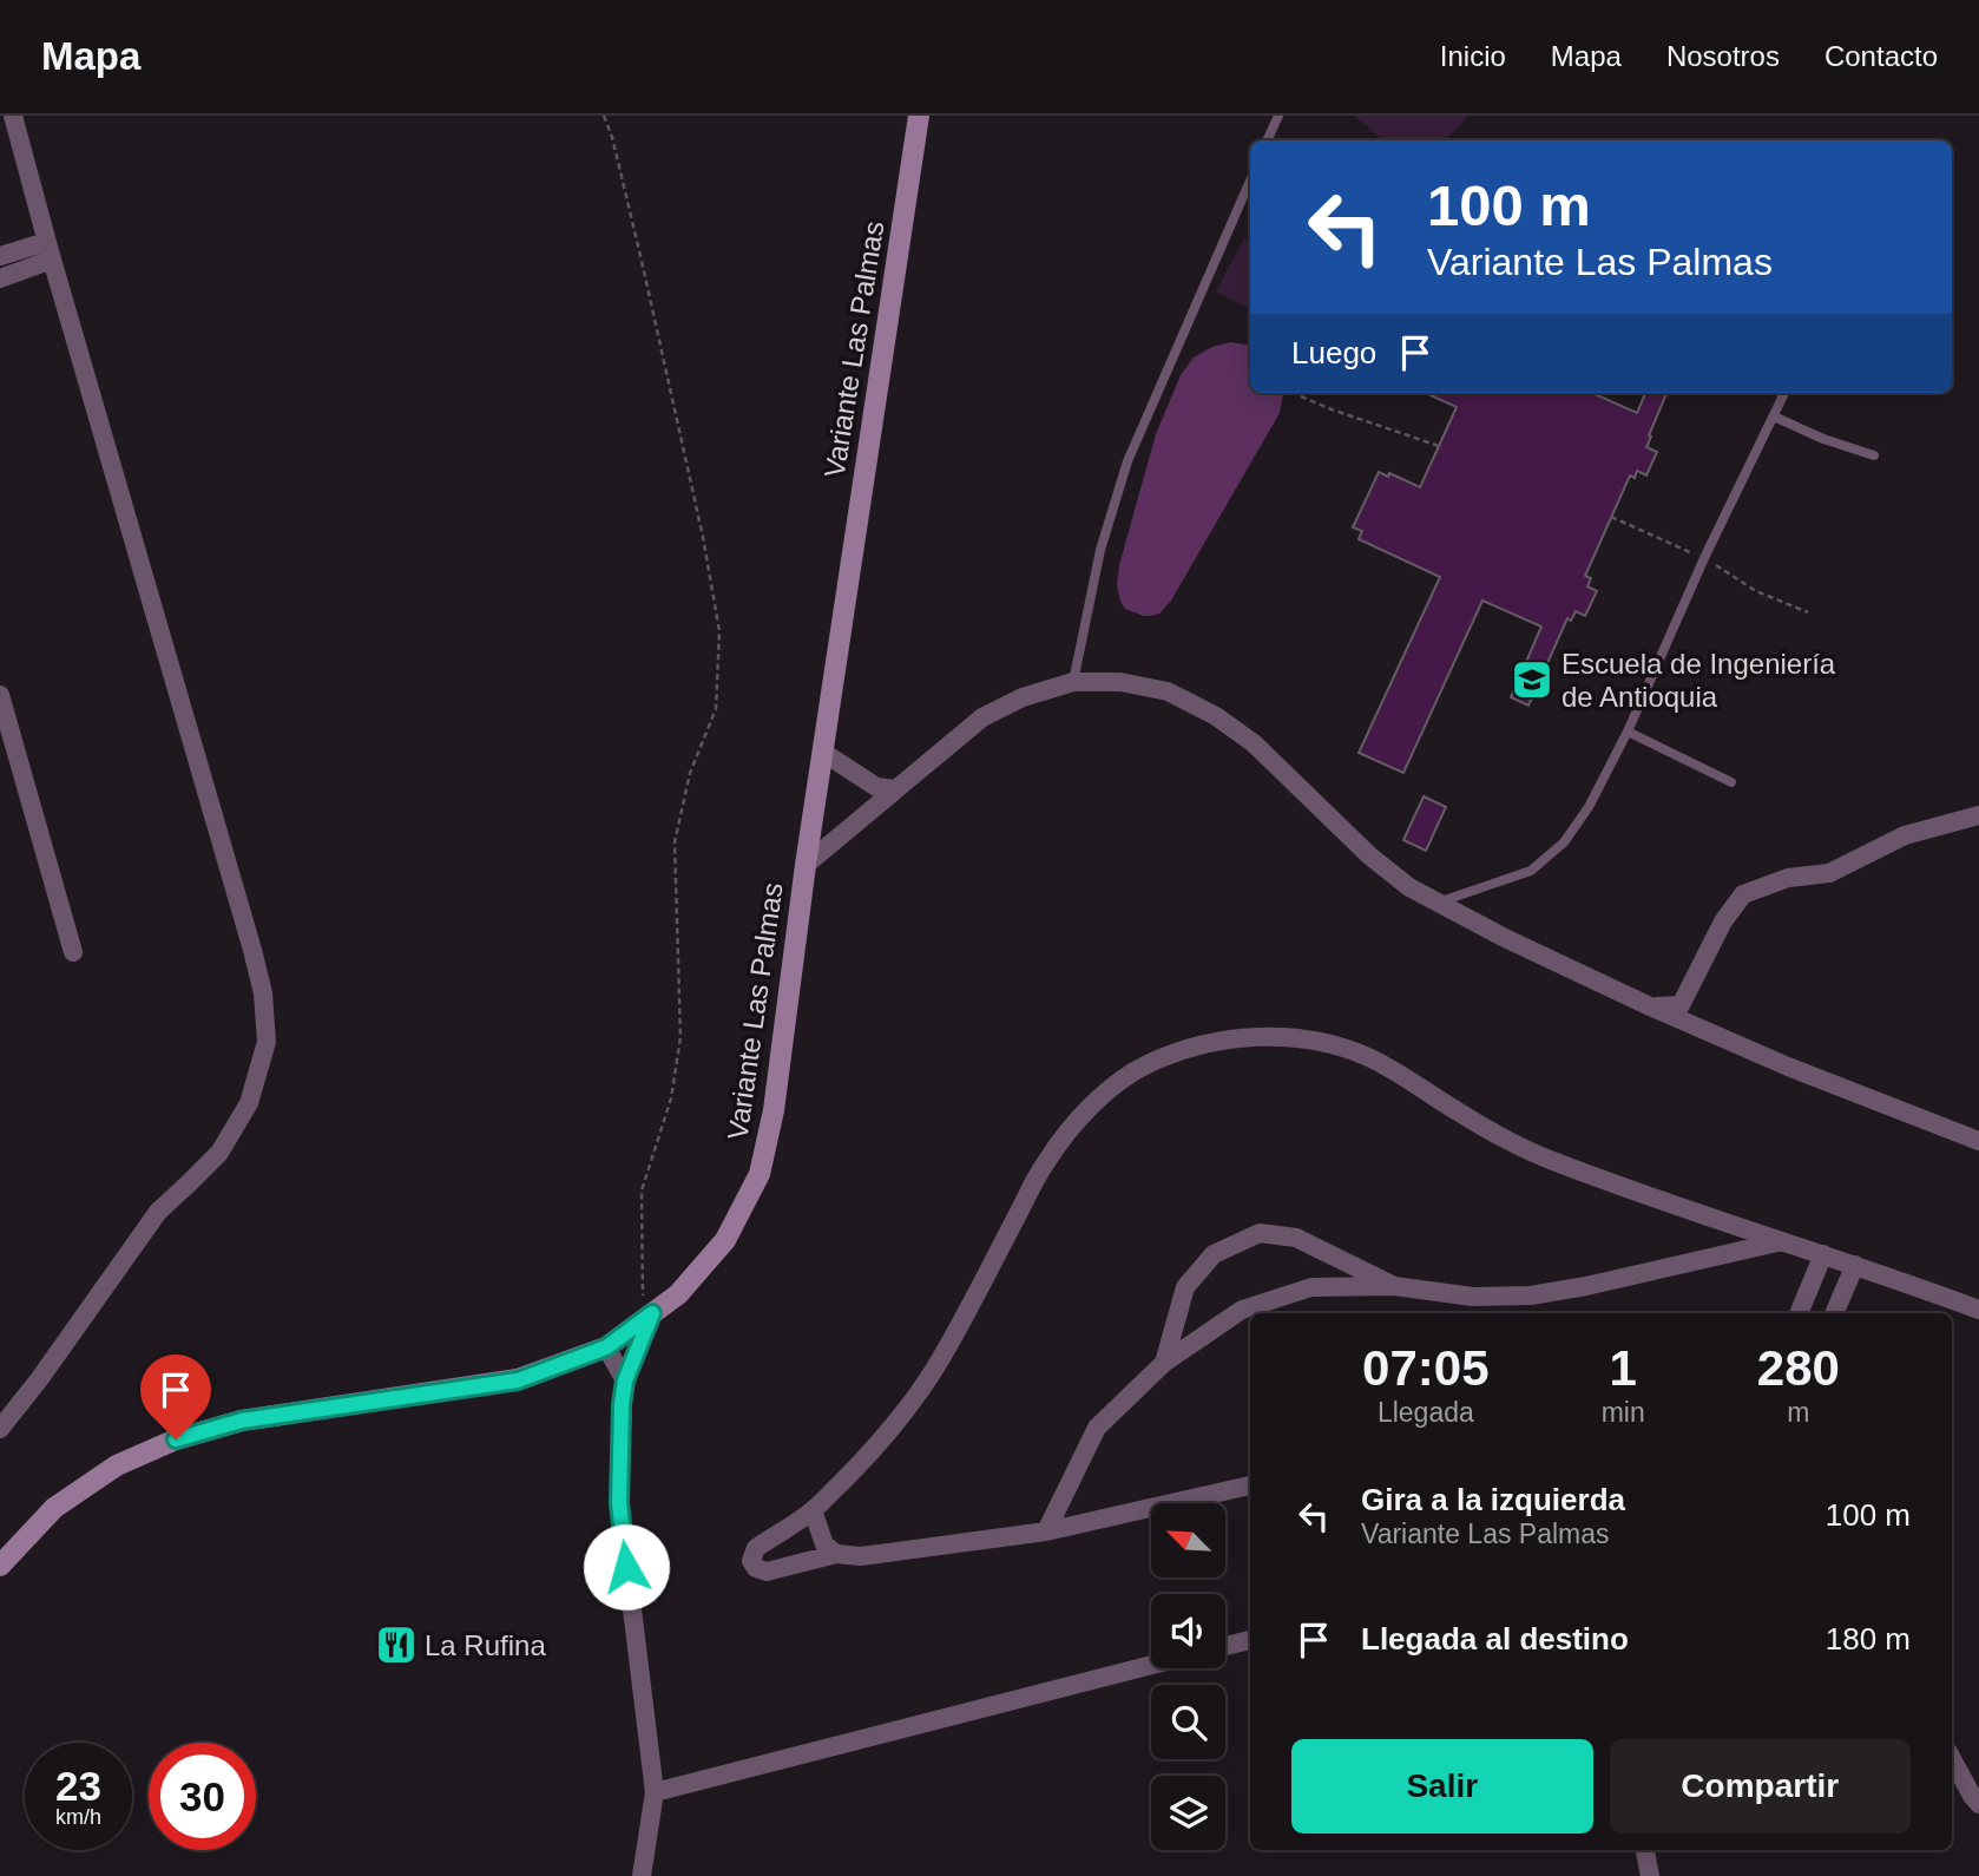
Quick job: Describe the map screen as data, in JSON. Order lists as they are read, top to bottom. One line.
{"streets":{"main road":["Variante Las Palmas"]},"places":{"school or university":["Escuela de Ingeniería de Antioquia"],"restaurant":["La Rufina"]},"north":"top left","page":{"header":"Mapa","nav":["Inicio","Mapa","Nosotros","Contacto"],"turn":["100 m","Variante Las Palmas"],"then":"Luego","eta":["07:05","Llegada","1","min","280","m"],"list":[{"name":"Gira a la izquierda","note":"Variante Las Palmas","value":"100 m"},{"name":"Llegada al destino","value":"180 m"}],"buttons":["Salir","Compartir"],"speed":"23 km/h","limit":"30"}}
